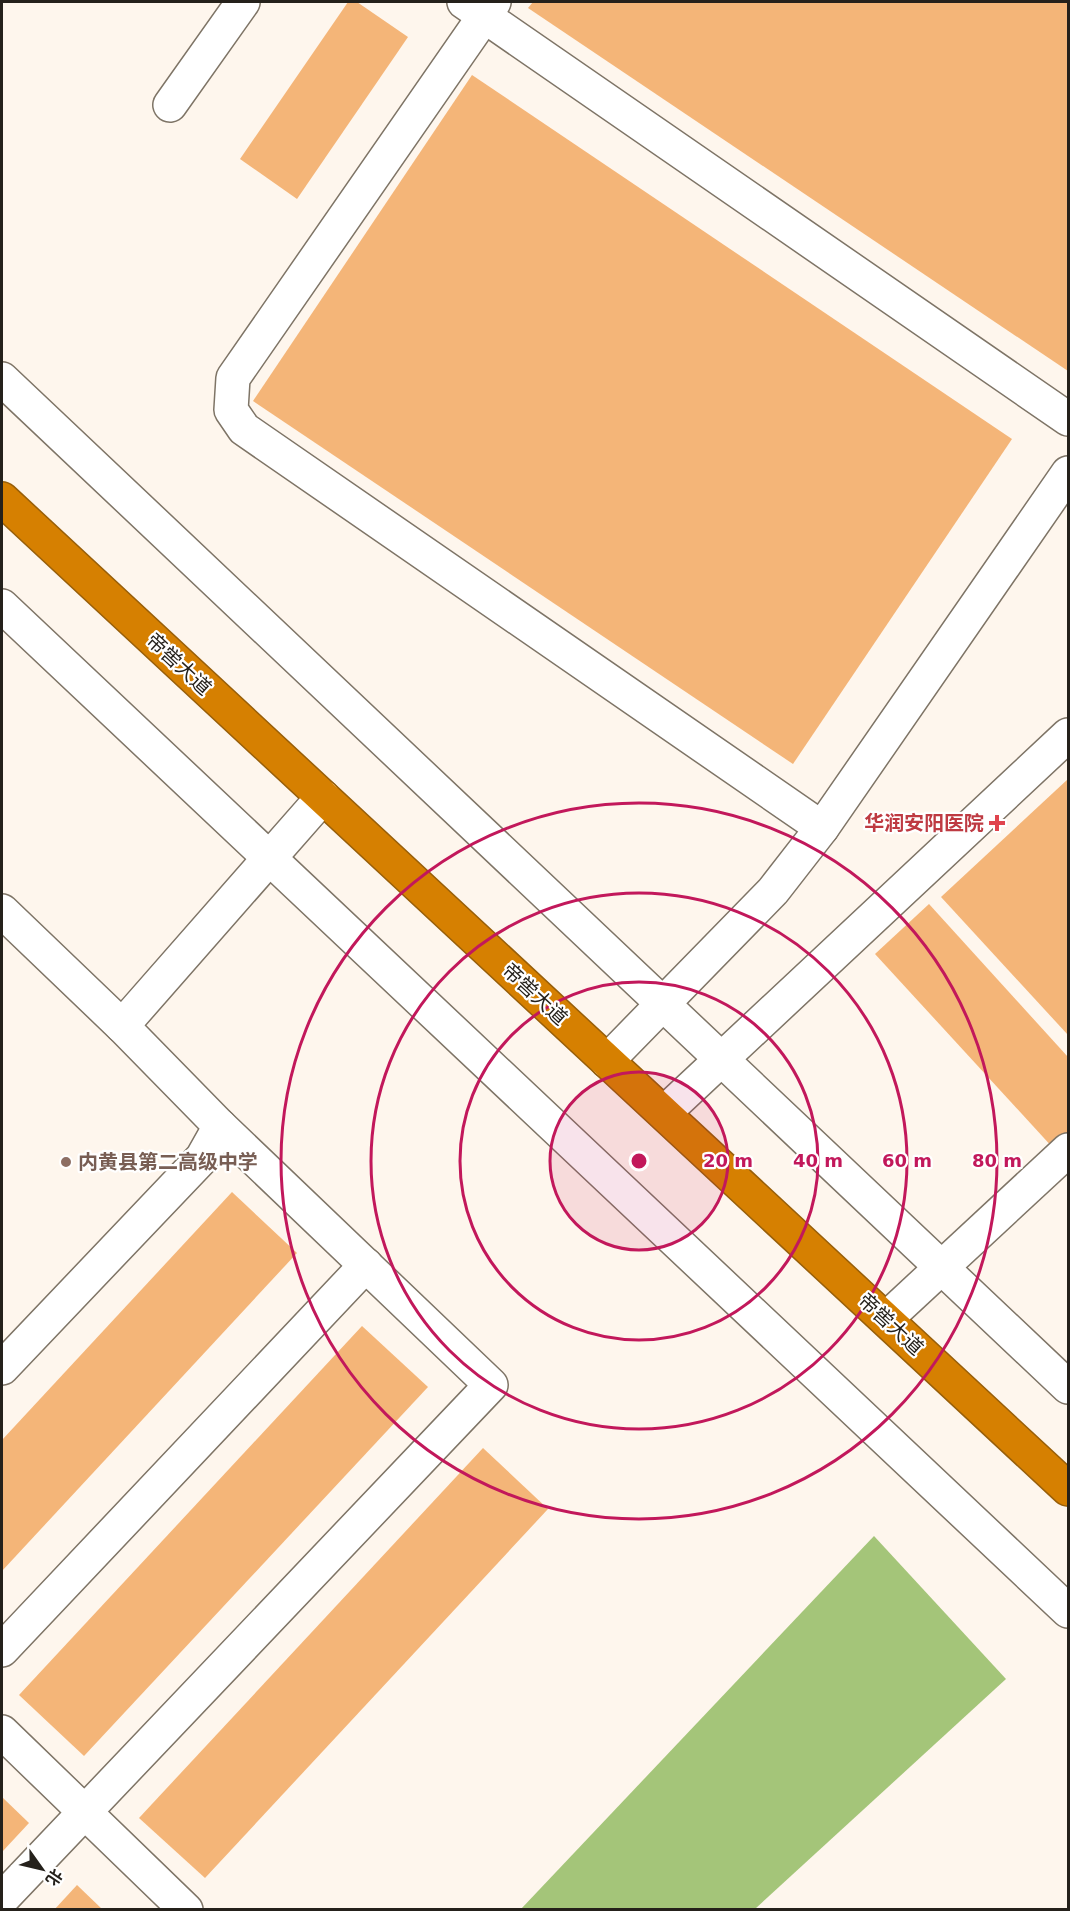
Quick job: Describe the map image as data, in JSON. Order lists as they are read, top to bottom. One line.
{"streets":{"highway":["帝喾大道"]},"places":{"health":["华润安阳医院"],"other":["内黄县第二高级中学"]},"north":"bottom right","rings":["20 m","40 m","60 m","80 m"]}
